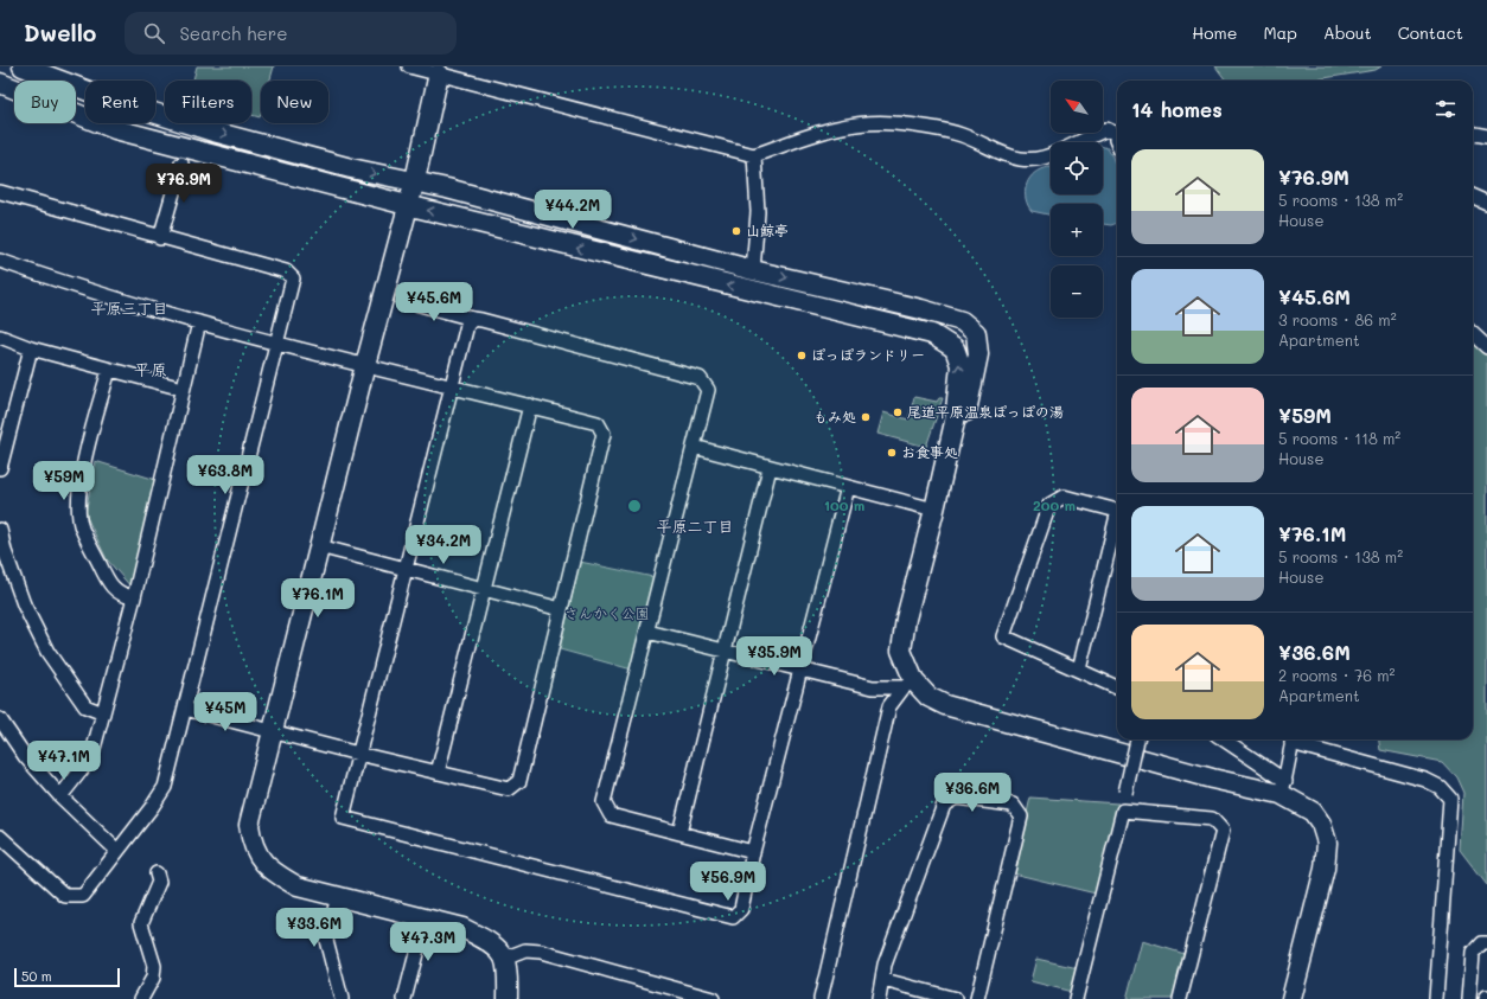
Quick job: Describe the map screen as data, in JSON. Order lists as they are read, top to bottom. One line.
{"districts":["平原三丁目","平原","平原二丁目"],"parks":["さんかく公園"],"places":["山鯨亭","ぽっぽランドリー","尾道平原温泉ぽっぽの湯","もみ処","お食事処"],"scale_bar":"50 m","north":"top left","page":{"header":"Dwello","search":"Search here","nav":["Home","Map","About","Contact"],"map_buttons":["+","−"],"chip":["Buy","Rent","Filters","New"],"heading":"14 homes","list":[{"name":"¥76.9M","note":"5 rooms · 138 m² · House"},{"name":"¥45.6M","note":"3 rooms · 86 m² · Apartment"},{"name":"¥59M","note":"5 rooms · 118 m² · House"},{"name":"¥76.1M","note":"5 rooms · 138 m² · House"},{"name":"¥36.6M","note":"2 rooms · 76 m² · Apartment"}],"price":["¥76.9M","¥44.2M","¥45.6M","¥63.8M","¥59M","¥34.2M","¥76.1M","¥35.9M","¥45M","¥47.1M","¥36.6M","¥56.9M","¥33.6M","¥47.3M"],"scale":"50 m"},"rings":["100 m","200 m"]}
